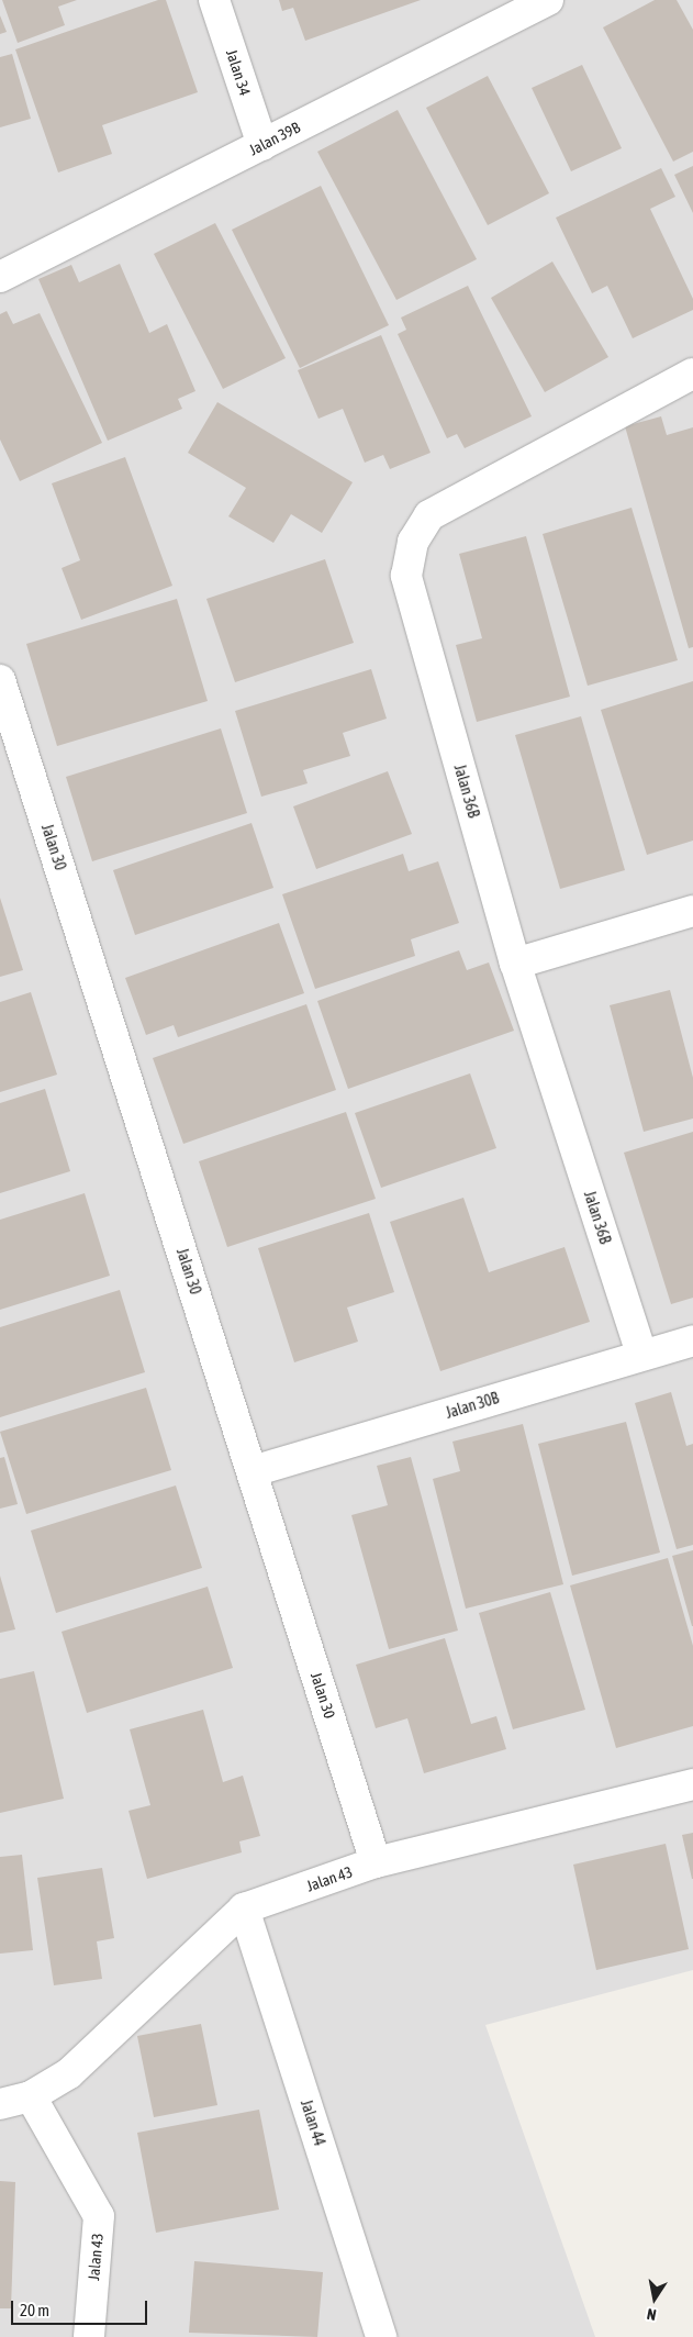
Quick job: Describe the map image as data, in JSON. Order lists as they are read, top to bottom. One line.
{"streets":{"street":["Jalan 34","Jalan 39B","Jalan 36B","Jalan 30","Jalan 30B","Jalan 43","Jalan 44"]},"crossings":[["Jalan 34","Jalan 39B"],["Jalan 36B","Jalan 30B"],["Jalan 30","Jalan 30B"],["Jalan 30","Jalan 43"],["Jalan 43","Jalan 44"]],"scale_bar":"20 m","north":"bottom"}
